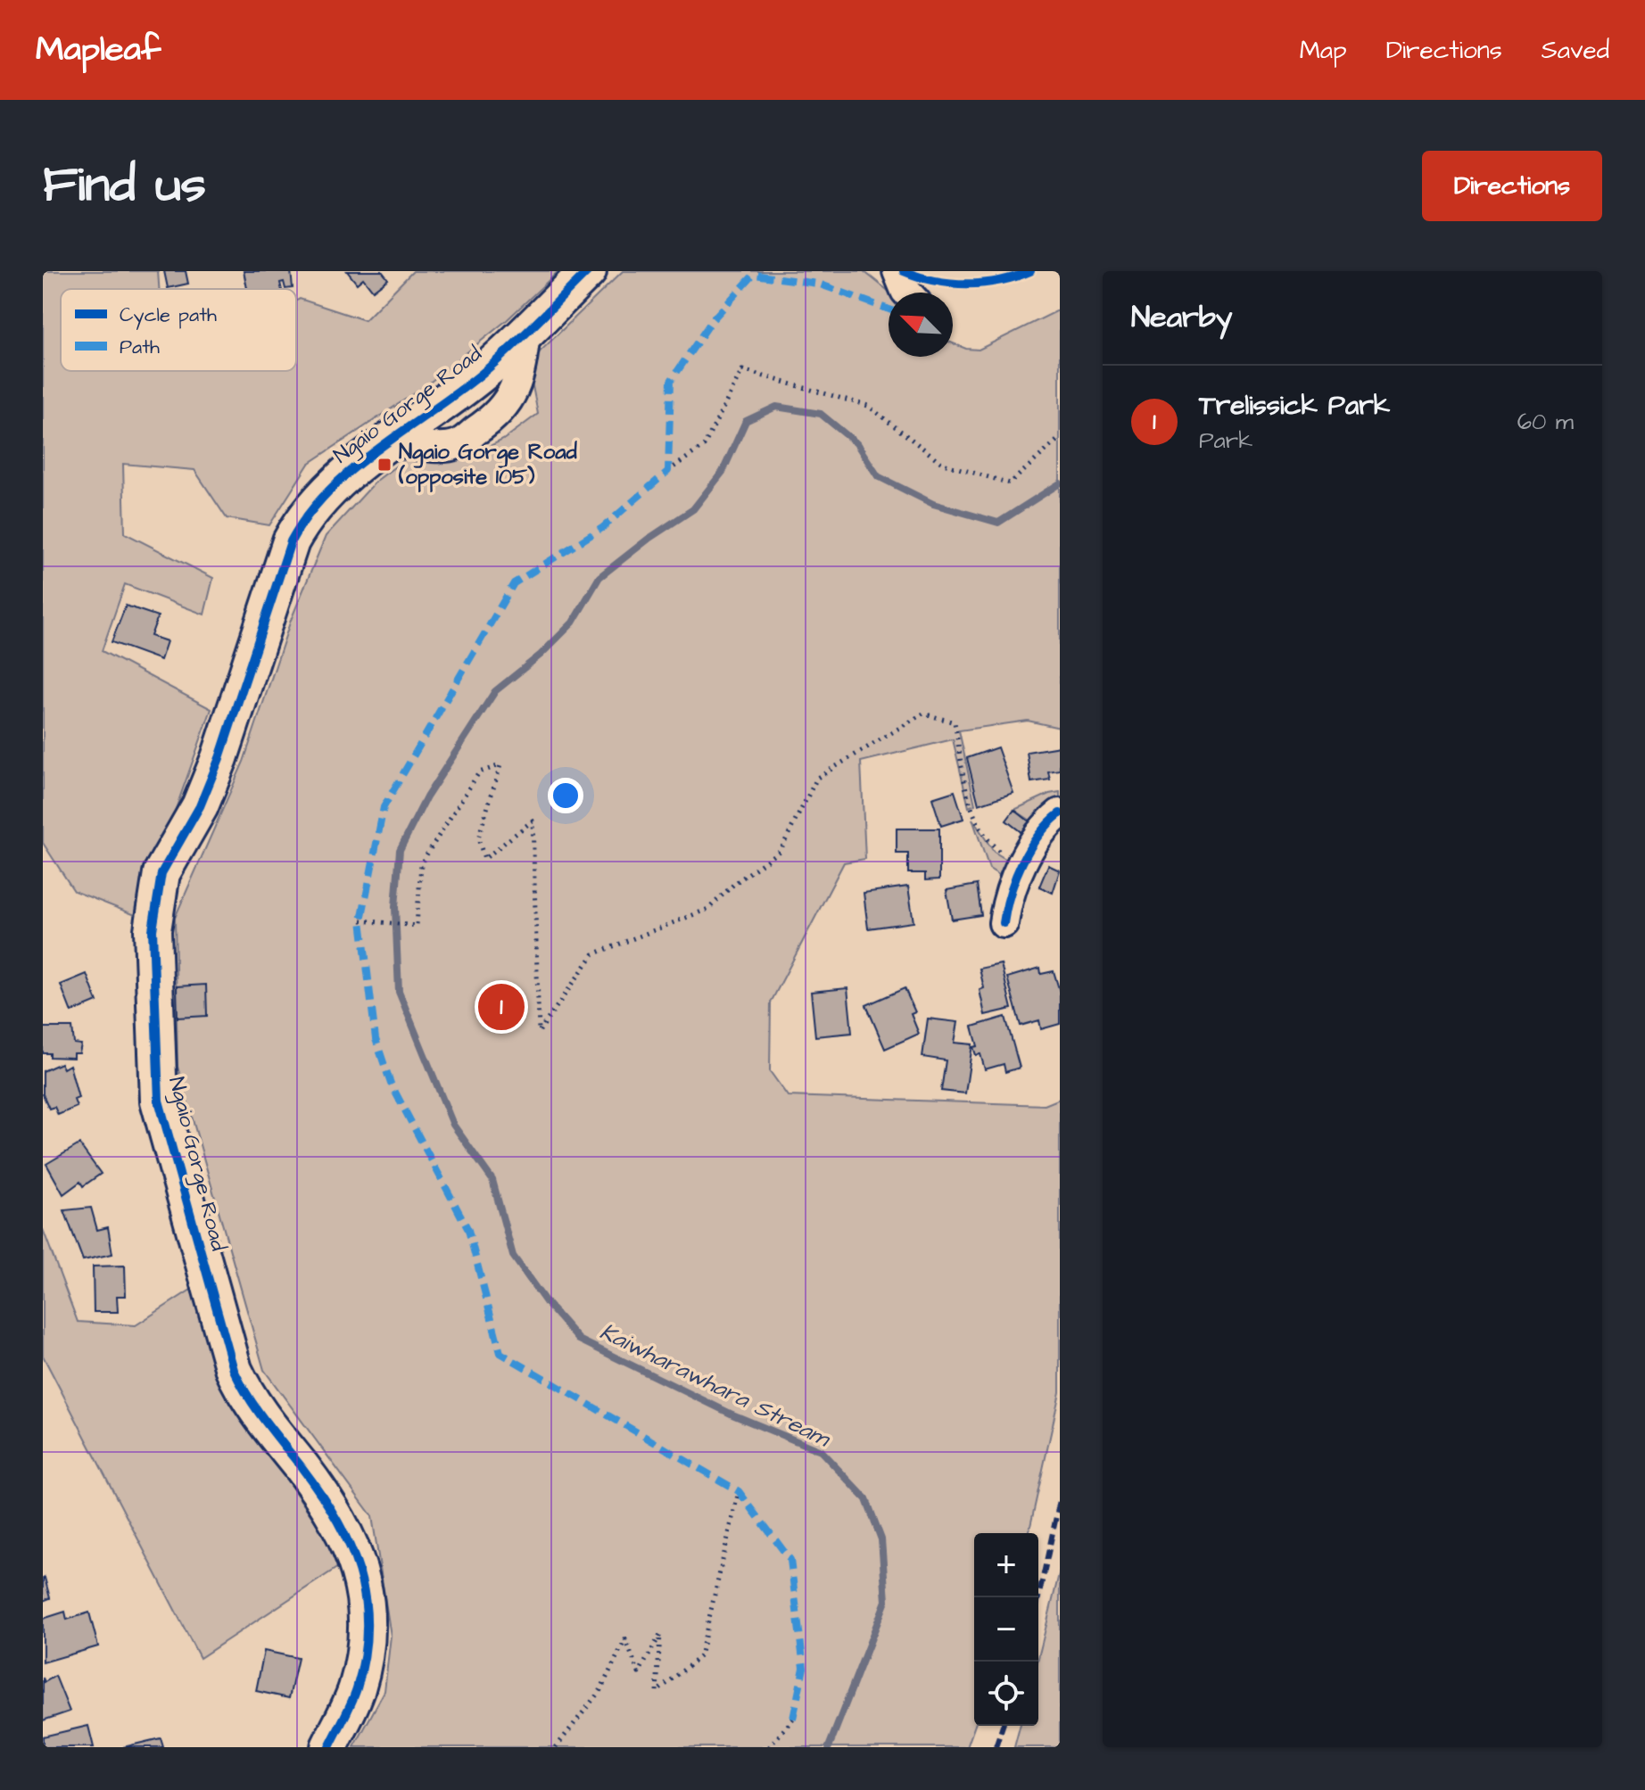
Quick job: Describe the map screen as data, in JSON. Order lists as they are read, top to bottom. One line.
{"streets":{"main road":["Ngaio Gorge Road"]},"water":["Kaiwharawhara Stream"],"places":{"transit":["Ngaio Gorge Road (opposite 105)"]},"legend":["Cycle path","Path"],"north":"top left","page":{"header":"Mapleaf","nav":["Map","Directions","Saved"],"title":"Find us","buttons":"Directions","heading":"Nearby","list":[{"mark":"1","name":"Trelissick Park","note":"Park","value":"60 m"}],"pins":"1","map_buttons":["+","−"]}}
